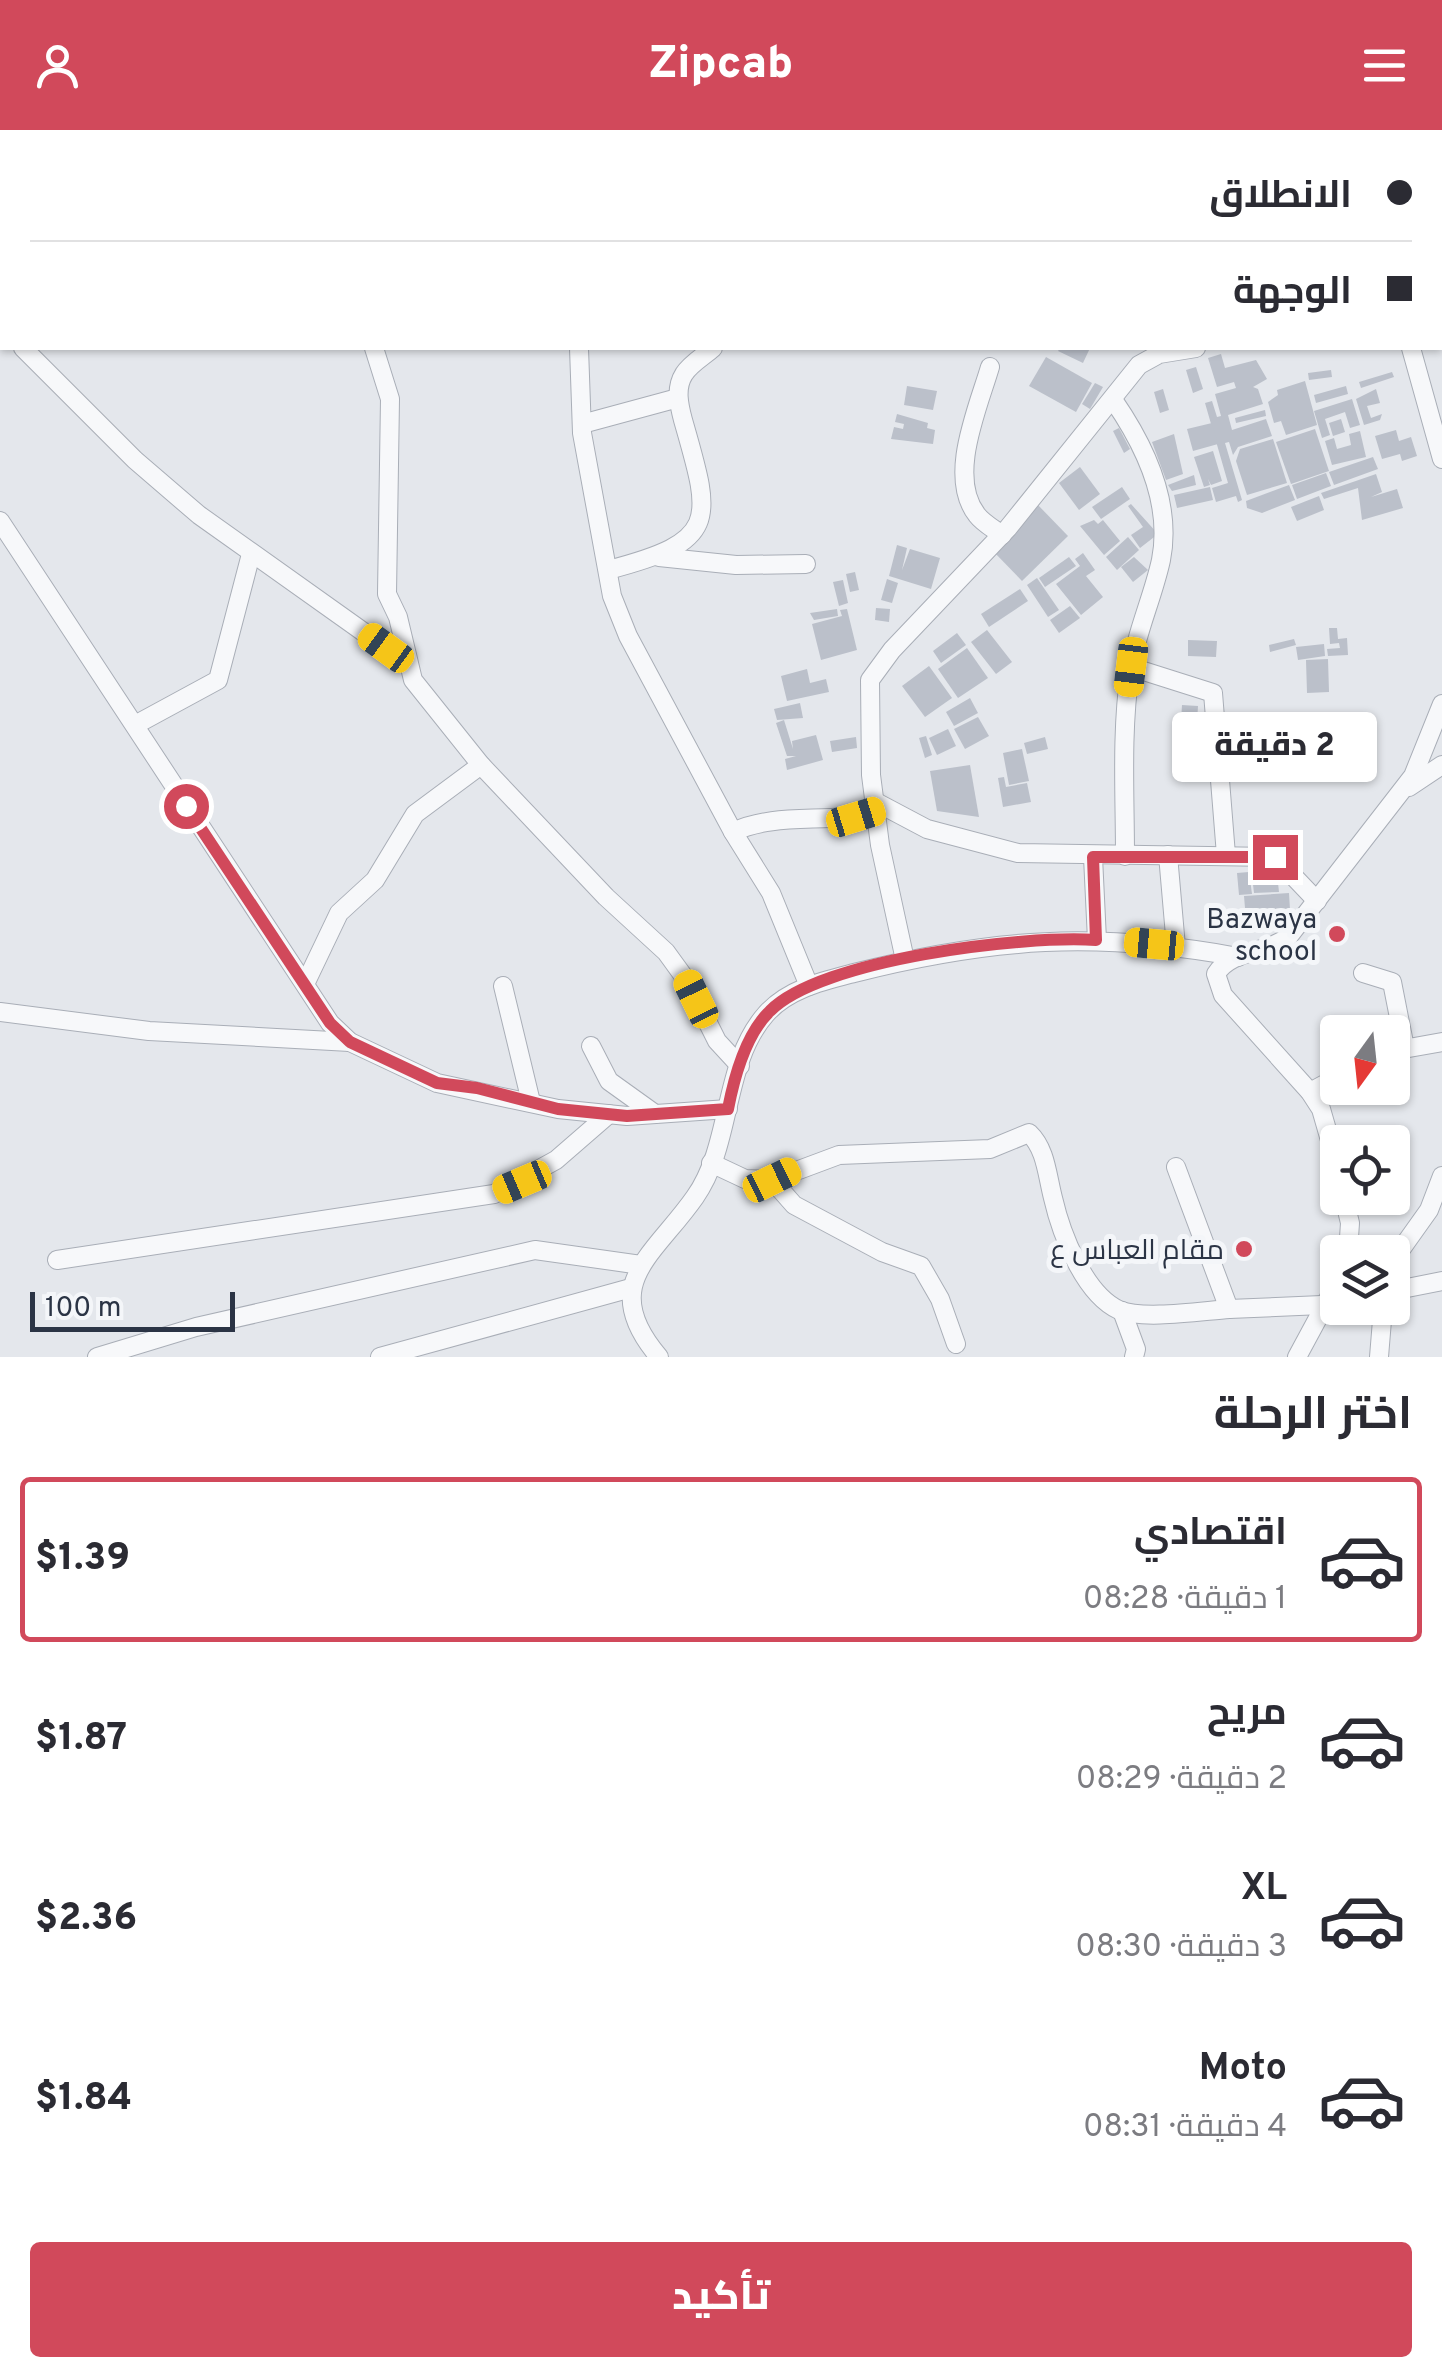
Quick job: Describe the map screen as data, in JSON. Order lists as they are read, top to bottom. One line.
{"places":["Bazwaya school","مقام العباس ع"],"scale_bar":"100 m","north":"bottom","page":{"header":"Zipcab","banner":["الانطلاق","الوجهة"],"bubble":"2 دقيقة","scale":"100 m","heading":"اختر الرحلة","list":[{"name":"اقتصادي","note":"1 دقيقة · 08:28","value":"$1.39"},{"name":"مريح","note":"2 دقيقة · 08:29","value":"$1.87"},{"name":"XL","note":"3 دقيقة · 08:30","value":"$2.36"},{"name":"Moto","note":"4 دقيقة · 08:31","value":"$1.84"}],"buttons":"تأكيد"}}
